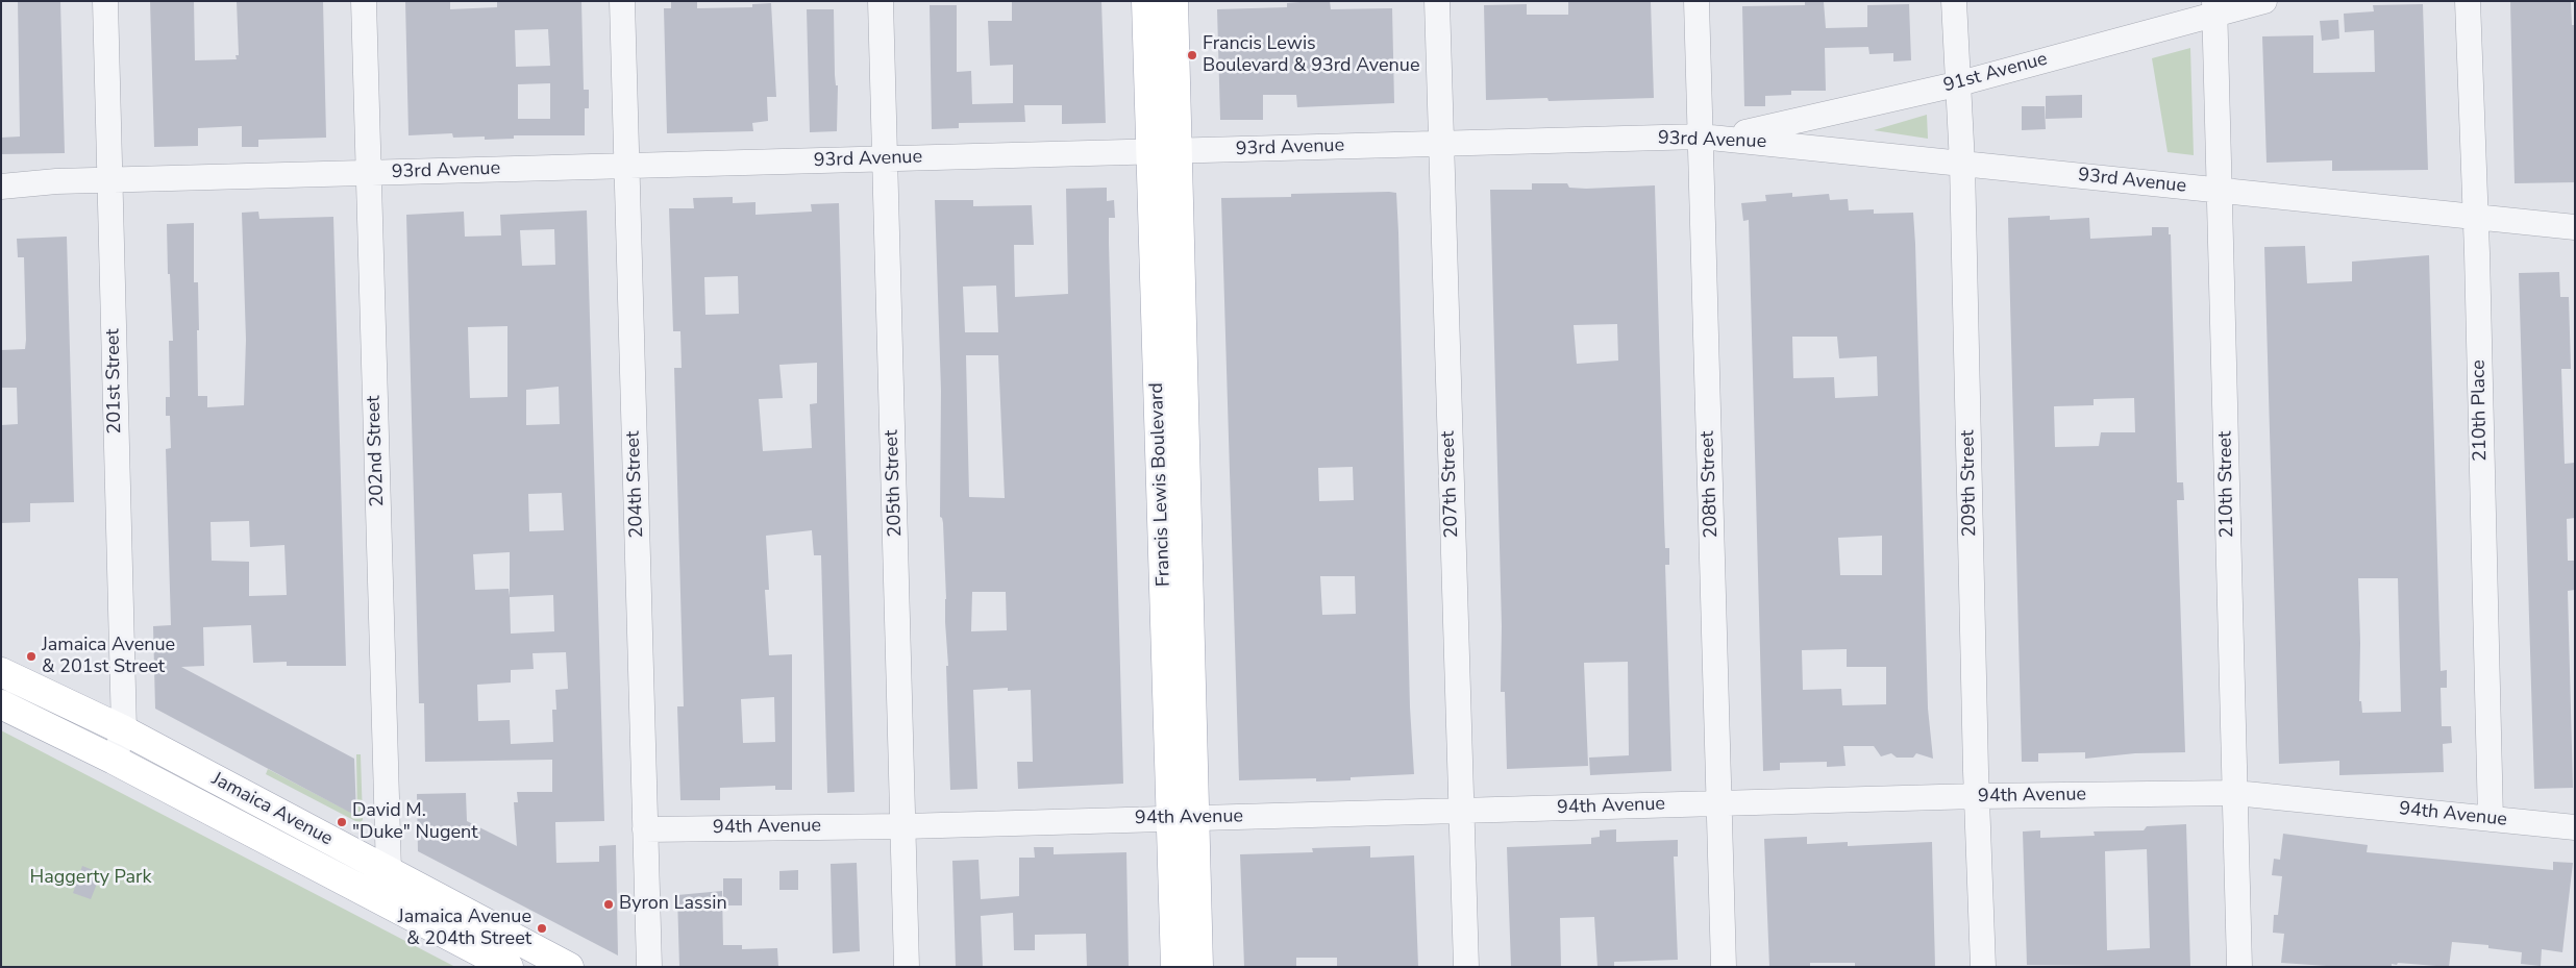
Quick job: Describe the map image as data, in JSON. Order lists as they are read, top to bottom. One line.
{"streets":{"main road":["Francis Lewis Boulevard","Jamaica Avenue"],"street":["91st Avenue","93rd Avenue","201st Street","210th Place","202nd Street","205th Street","209th Street","204th Street","207th Street","208th Street","210th Street","94th Avenue"]},"crossings":[["91st Avenue","93rd Avenue"],["91st Avenue","209th Street"],["91st Avenue","210th Street"],["93rd Avenue","201st Street"],["93rd Avenue","210th Place"],["93rd Avenue","202nd Street"],["93rd Avenue","205th Street"],["93rd Avenue","209th Street"],["93rd Avenue","204th Street"],["93rd Avenue","Francis Lewis Boulevard"],["93rd Avenue","207th Street"],["93rd Avenue","208th Street"],["93rd Avenue","210th Street"],["201st Street","Jamaica Avenue"],["210th Place","94th Avenue"],["202nd Street","Jamaica Avenue"],["205th Street","94th Avenue"],["209th Street","94th Avenue"],["204th Street","94th Avenue"],["Francis Lewis Boulevard","94th Avenue"],["207th Street","94th Avenue"],["208th Street","94th Avenue"],["210th Street","94th Avenue"]],"parks":["Haggerty Park"],"places":["Francis Lewis Boulevard & 93rd Avenue","Jamaica Avenue & 201st Street","David M. \"Duke\" Nugent","Byron Lassin","Jamaica Avenue & 204th Street"]}
